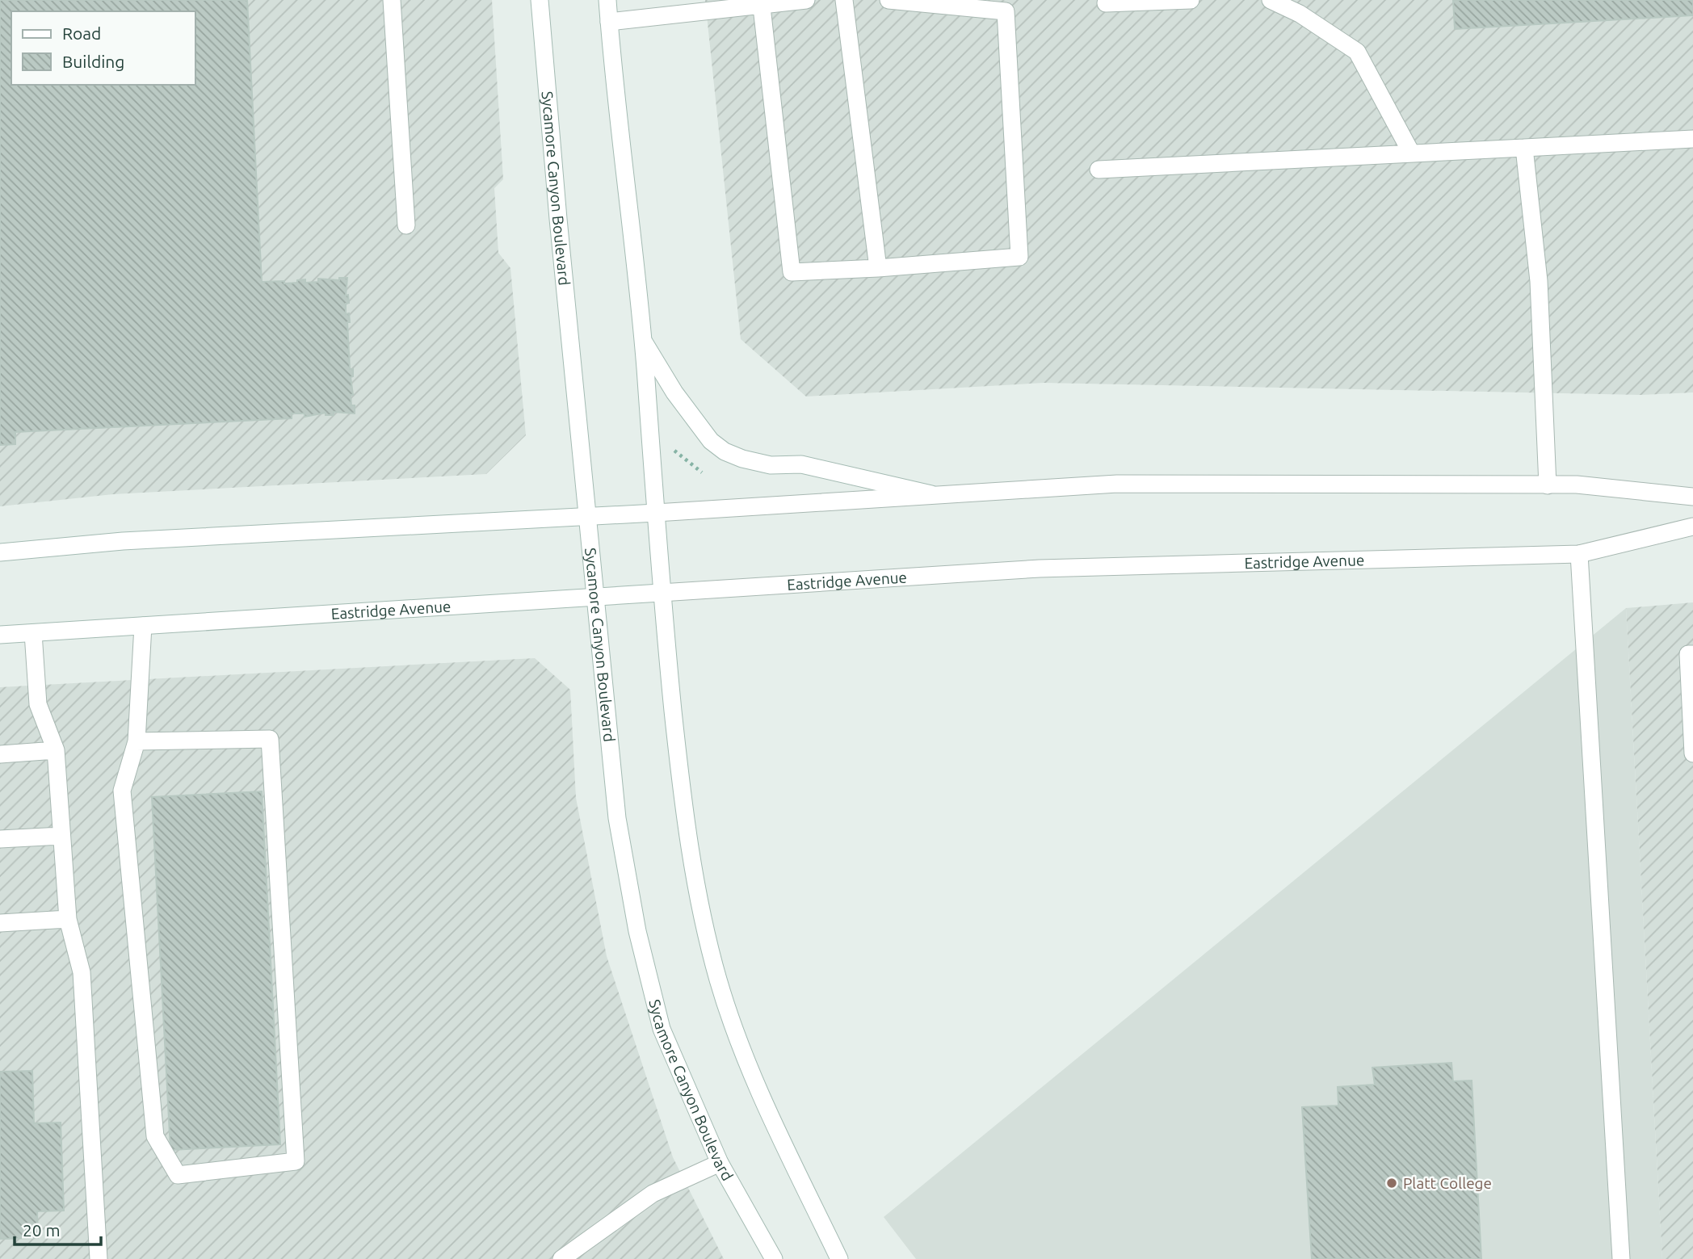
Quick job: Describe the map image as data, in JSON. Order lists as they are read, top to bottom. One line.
{"streets":{"main road":["Sycamore Canyon Boulevard","Eastridge Avenue"]},"crossings":[["Sycamore Canyon Boulevard","Eastridge Avenue"]],"places":["Platt College"],"legend":["Road","Building"],"scale_bar":"20 m"}
